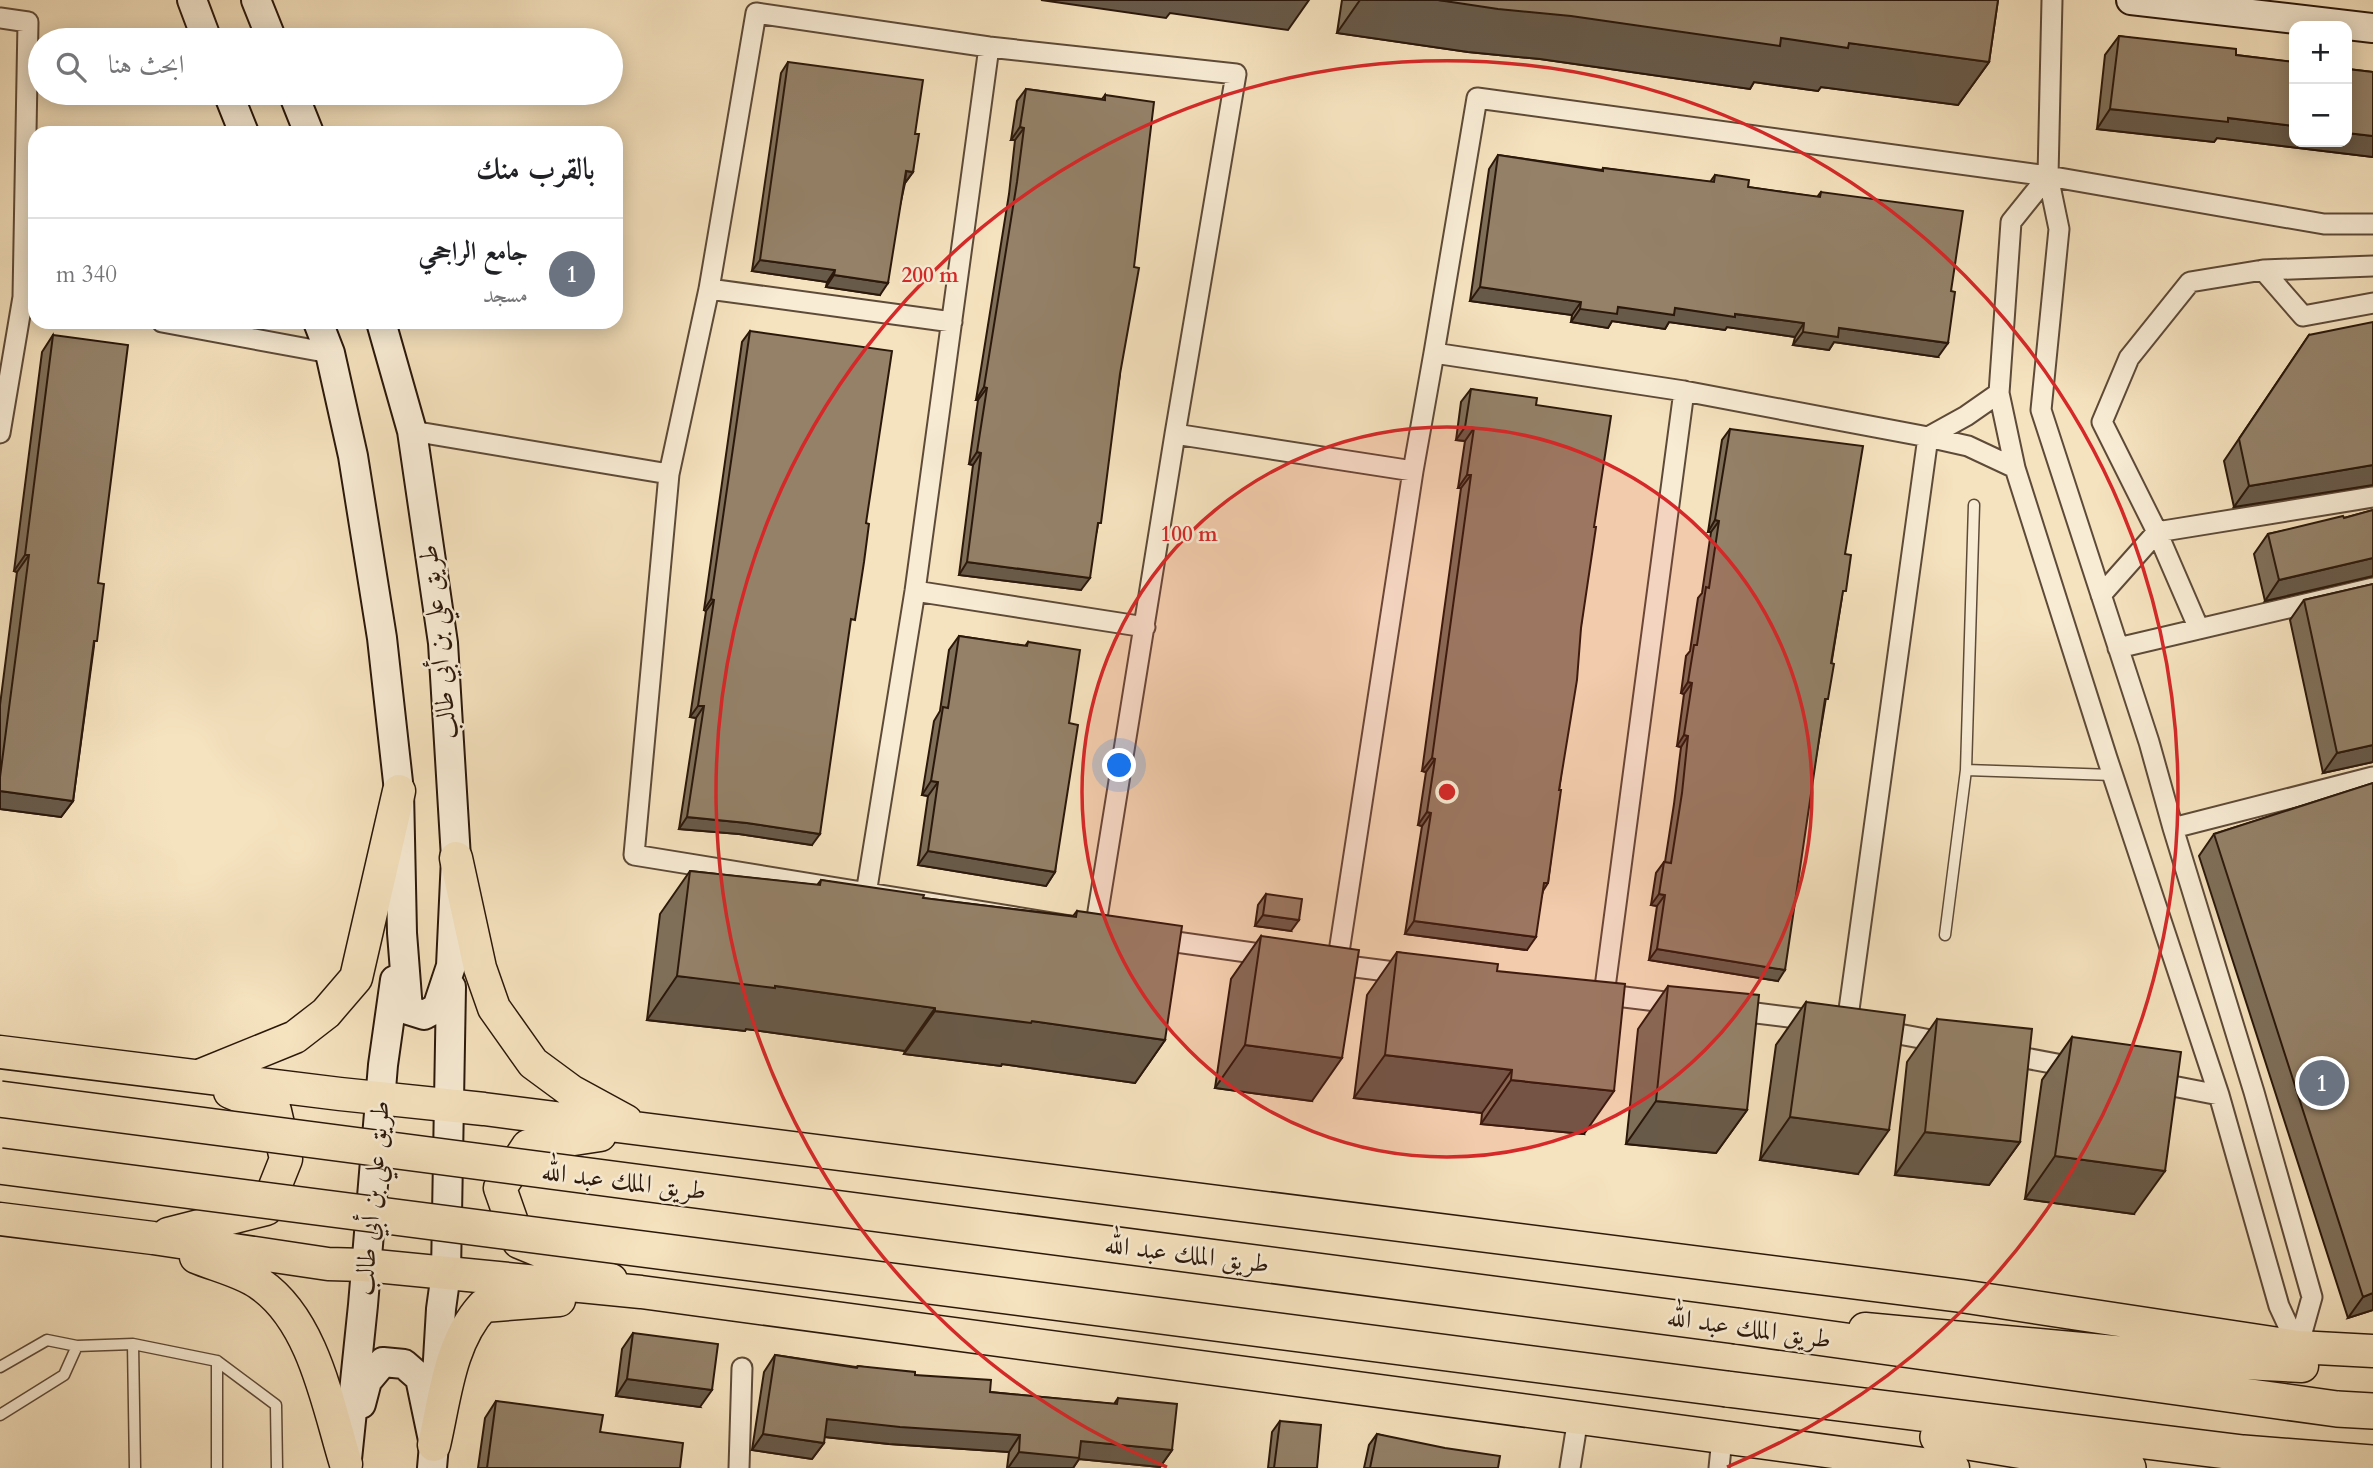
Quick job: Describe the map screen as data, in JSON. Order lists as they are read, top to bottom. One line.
{"streets":{"highway":["طريق الملك عبد الله"],"main road":["طريق علي بن أبي طالب"]},"crossings":[["طريق علي بن أبي طالب","طريق الملك عبد الله"]],"page":{"map_buttons":["+","−"],"search":"ابحث هنا","heading":"بالقرب منك","list":[{"mark":"1","name":"جامع الراجحي","note":"مسجد","value":"340 m"}],"pins":"1"},"rings":["200 m","100 m"]}
